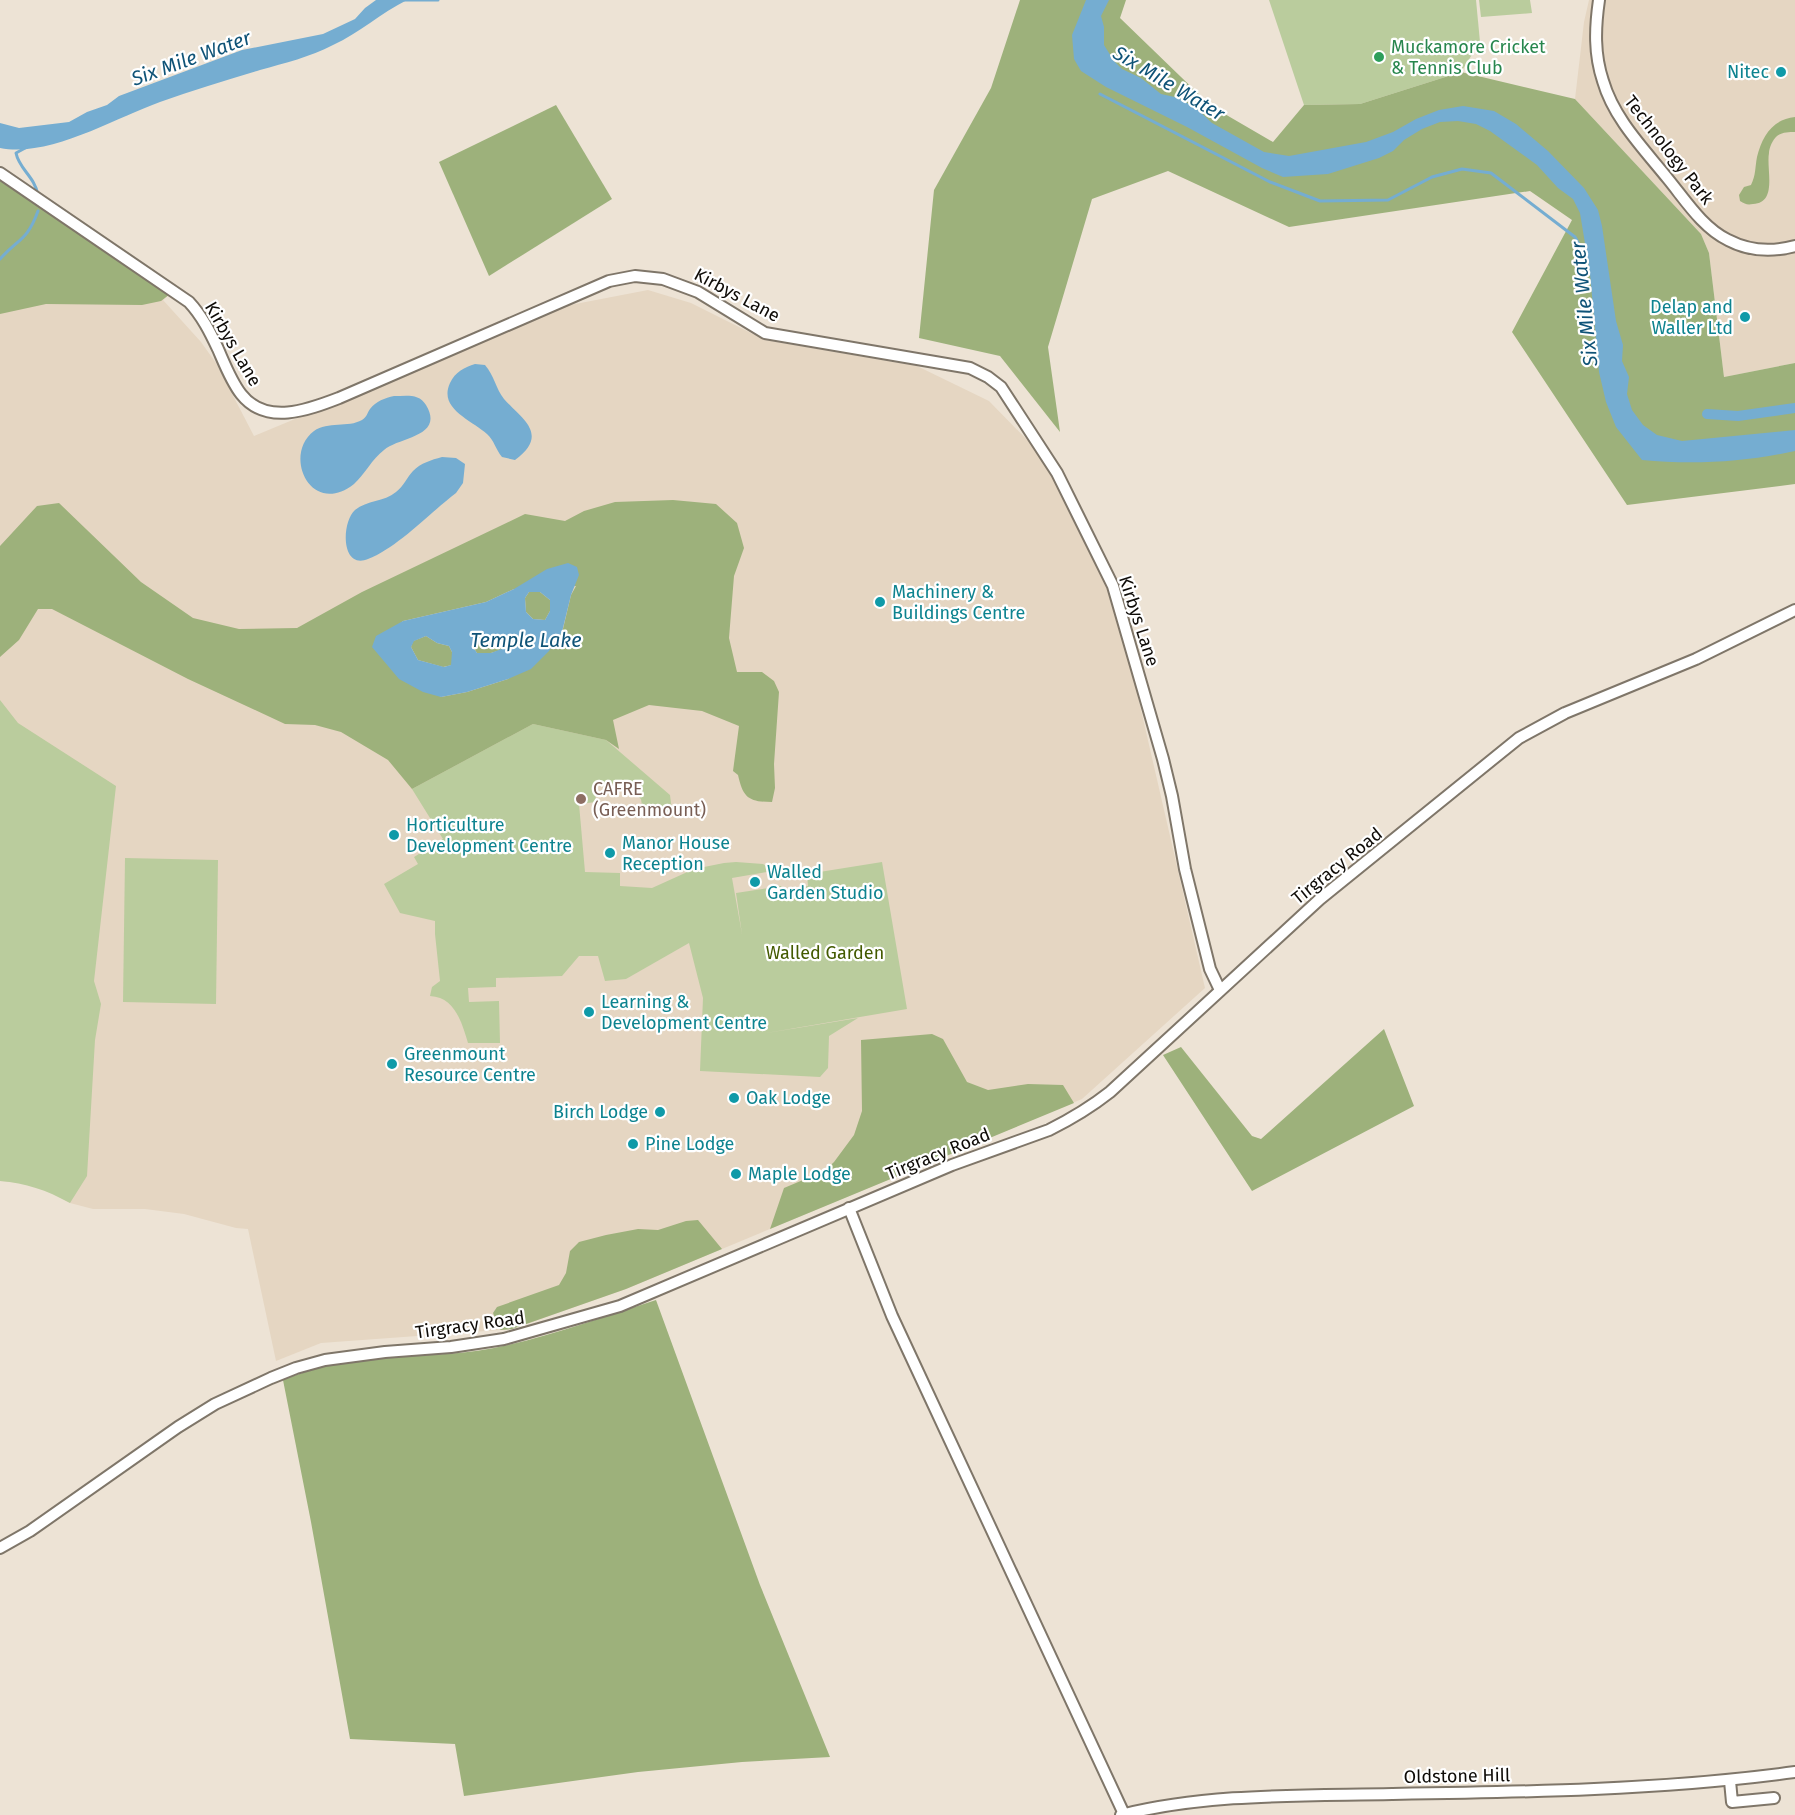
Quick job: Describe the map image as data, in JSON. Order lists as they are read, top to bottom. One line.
{"streets":{"street":["Technology Park","Kirbys Lane","Tirgracy Road","Oldstone Hill"]},"crossings":[["Kirbys Lane","Tirgracy Road"]],"water":["Six Mile Water","Temple Lake"],"parks":["Walled Garden"],"places":["Muckamore Cricket & Tennis Club","Nitec","Delap and Waller Ltd","Machinery & Buildings Centre","CAFRE (Greenmount)","Horticulture Development Centre","Manor House Reception","Walled Garden Studio","Learning & Development Centre","Greenmount Resource Centre","Oak Lodge","Birch Lodge","Pine Lodge","Maple Lodge"]}
